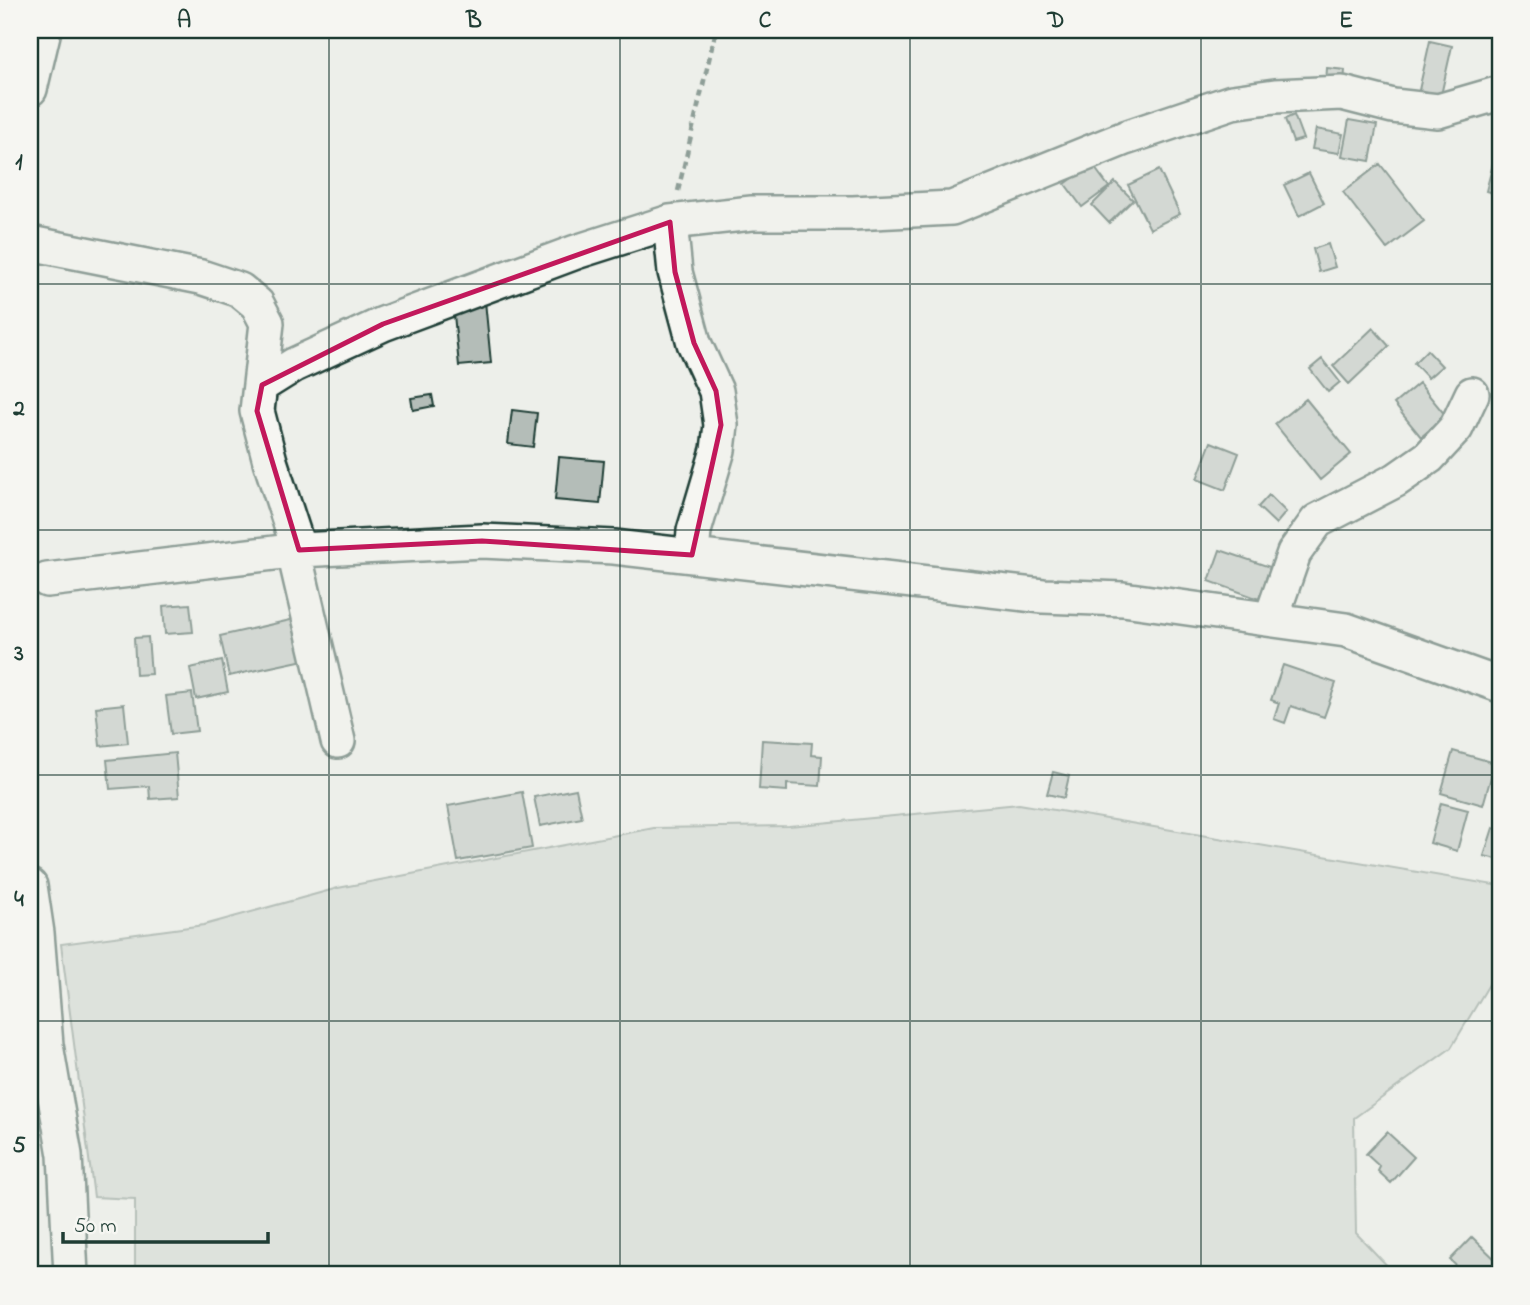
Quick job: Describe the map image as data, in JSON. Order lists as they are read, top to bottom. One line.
{"scale_bar":"50 m","grid":{"columns":["A","B","C","D","E"],"rows":["1","2","3","4","5"]}}
